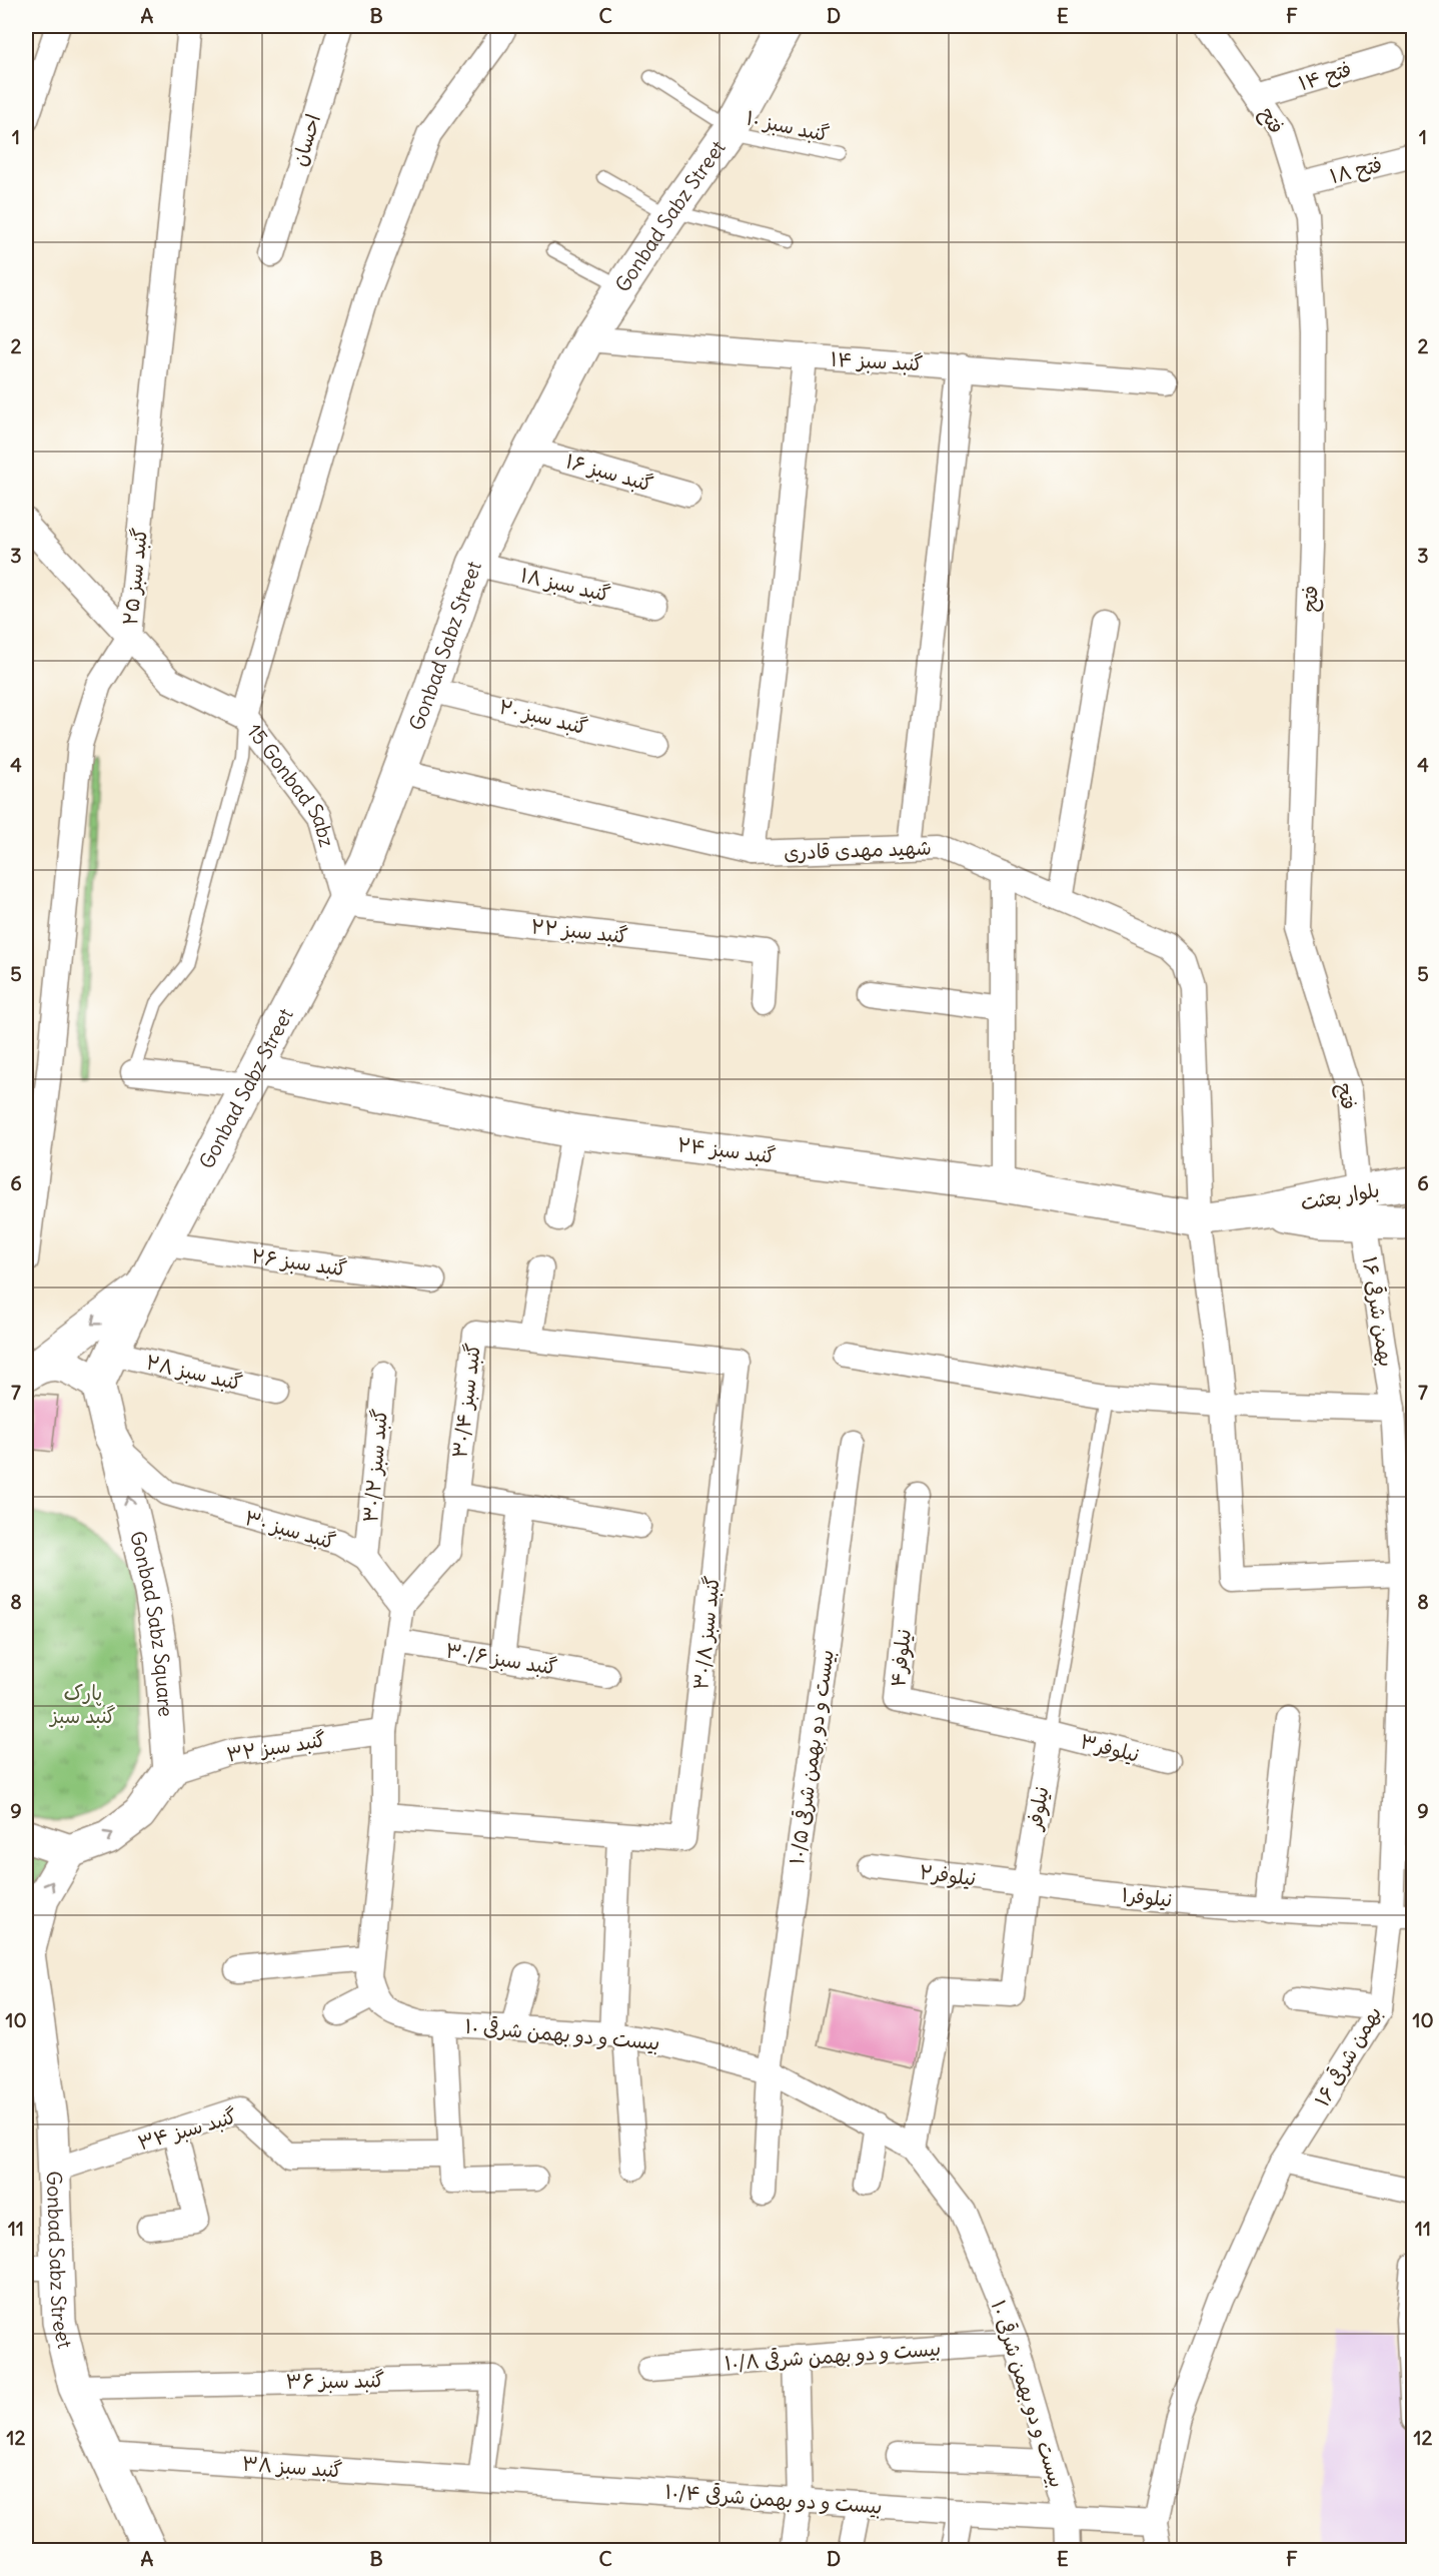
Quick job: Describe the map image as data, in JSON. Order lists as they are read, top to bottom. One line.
{"streets":{"main road":["Gonbad Sabz Street","گنبد سبز ۲۴","بلوار بعثت","Gonbad Sabz Square"],"street":["فتح ۱۴","فتح","احسان","فتح ۱۸","گنبد سبز ۱۴","گنبد سبز ۱۶","گنبد سبز ۲۵","گنبد سبز ۱۸","گنبد سبز ۲۰","15 Gonbad Sabz","شهید مهدی قادری","گنبد سبز ۲۲","گنبد سبز ۲۶","بهمن شرقی ۱۶","گنبد سبز ۲۸","گنبد سبز ۳۰/۴","گنبد سبز ۳۰/۲","گنبد سبز ۳۰","گنبد سبز ۳۰/۸","نیلوفر۴","گنبد سبز ۳۰/۶","گنبد سبز ۳۲","نیلوفر۳","بیست و دو بهمن شرقی ۱۰/۵","نیلوفر","نیلوفر۲","نیلوفر۱","بیست و دو بهمن شرقی ۱۰","گنبد سبز ۳۴","بیست و دو بهمن شرقی ۱۰/۸","گنبد سبز ۳۶","گنبد سبز ۳۸","بیست و دو بهمن شرقی ۱۰/۴"],"lane":["گنبد سبز ۱۰"]},"crossings":[["فتح ۱۴","فتح"],["فتح","فتح ۱۸"],["فتح","بلوار بعثت"],["فتح","بهمن شرقی ۱۶"],["گنبد سبز ۱۰","Gonbad Sabz Street"],["Gonbad Sabz Street","گنبد سبز ۱۴"],["Gonbad Sabz Street","گنبد سبز ۱۶"],["Gonbad Sabz Street","گنبد سبز ۱۸"],["Gonbad Sabz Street","گنبد سبز ۲۰"],["Gonbad Sabz Street","15 Gonbad Sabz"],["Gonbad Sabz Street","شهید مهدی قادری"],["Gonbad Sabz Street","گنبد سبز ۲۲"],["Gonbad Sabz Street","گنبد سبز ۲۴"],["Gonbad Sabz Street","گنبد سبز ۲۶"],["Gonbad Sabz Street","گنبد سبز ۲۸"],["Gonbad Sabz Street","Gonbad Sabz Square"],["Gonbad Sabz Street","گنبد سبز ۳۴"],["Gonbad Sabz Street","گنبد سبز ۳۶"],["Gonbad Sabz Street","گنبد سبز ۳۸"],["گنبد سبز ۲۵","15 Gonbad Sabz"],["15 Gonbad Sabz","گنبد سبز ۲۲"],["شهید مهدی قادری","گنبد سبز ۲۴"],["شهید مهدی قادری","بلوار بعثت"],["شهید مهدی قادری","بهمن شرقی ۱۶"],["گنبد سبز ۲۴","بلوار بعثت"],["بلوار بعثت","بهمن شرقی ۱۶"],["بهمن شرقی ۱۶","نیلوفر۱"],["گنبد سبز ۳۰/۴","گنبد سبز ۳۰"],["گنبد سبز ۳۰/۴","گنبد سبز ۳۰/۸"],["گنبد سبز ۳۰/۲","گنبد سبز ۳۰"],["گنبد سبز ۳۰","Gonbad Sabz Square"],["Gonbad Sabz Square","گنبد سبز ۳۲"],["نیلوفر۴","نیلوفر۳"],["نیلوفر۴","نیلوفر"],["نیلوفر۳","نیلوفر"],["بیست و دو بهمن شرقی ۱۰/۵","بیست و دو بهمن شرقی ۱۰"],["نیلوفر","نیلوفر۲"],["نیلوفر","نیلوفر۱"],["نیلوفر","بیست و دو بهمن شرقی ۱۰"],["نیلوفر۲","نیلوفر۱"],["بیست و دو بهمن شرقی ۱۰","بیست و دو بهمن شرقی ۱۰/۸"],["بیست و دو بهمن شرقی ۱۰","بیست و دو بهمن شرقی ۱۰/۴"],["گنبد سبز ۳۶","گنبد سبز ۳۸"],["گنبد سبز ۳۶","بیست و دو بهمن شرقی ۱۰/۴"],["گنبد سبز ۳۸","بیست و دو بهمن شرقی ۱۰/۴"]],"one_way":["Gonbad Sabz Square"],"parks":["پارک گنبد سبز"],"grid":{"columns":["A","B","C","D","E","F"],"rows":["1","2","3","4","5","6","7","8","9","10","11","12"]}}
